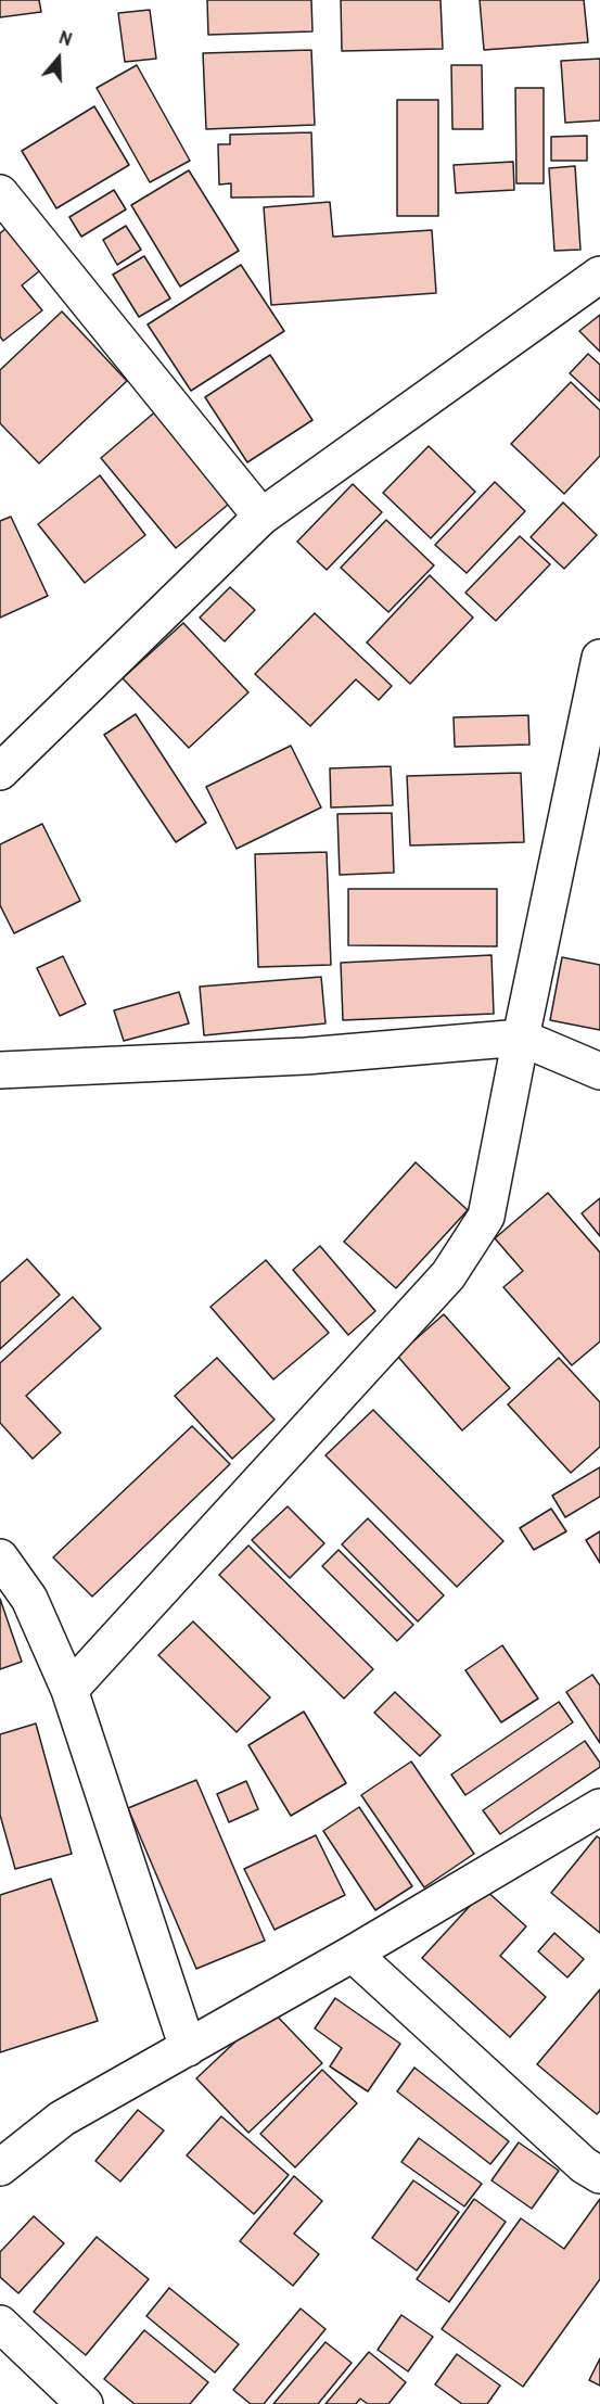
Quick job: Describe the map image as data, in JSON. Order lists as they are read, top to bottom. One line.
{"north":"top"}
